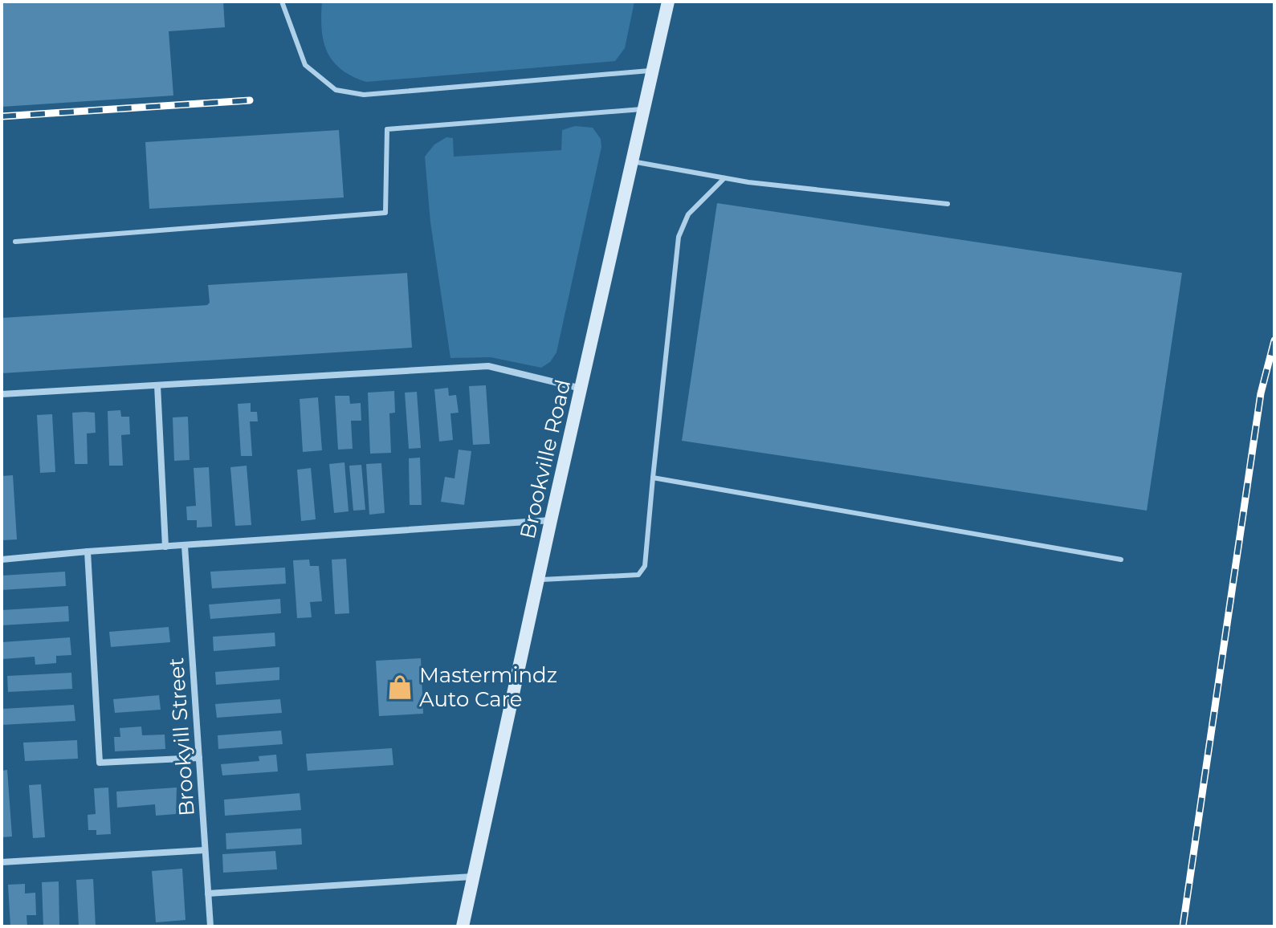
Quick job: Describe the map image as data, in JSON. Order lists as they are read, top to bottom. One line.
{"streets":{"main road":["Brookville Road"],"street":["Brookyill Street"]},"places":{"shop":["Mastermindz Auto Care"]}}
